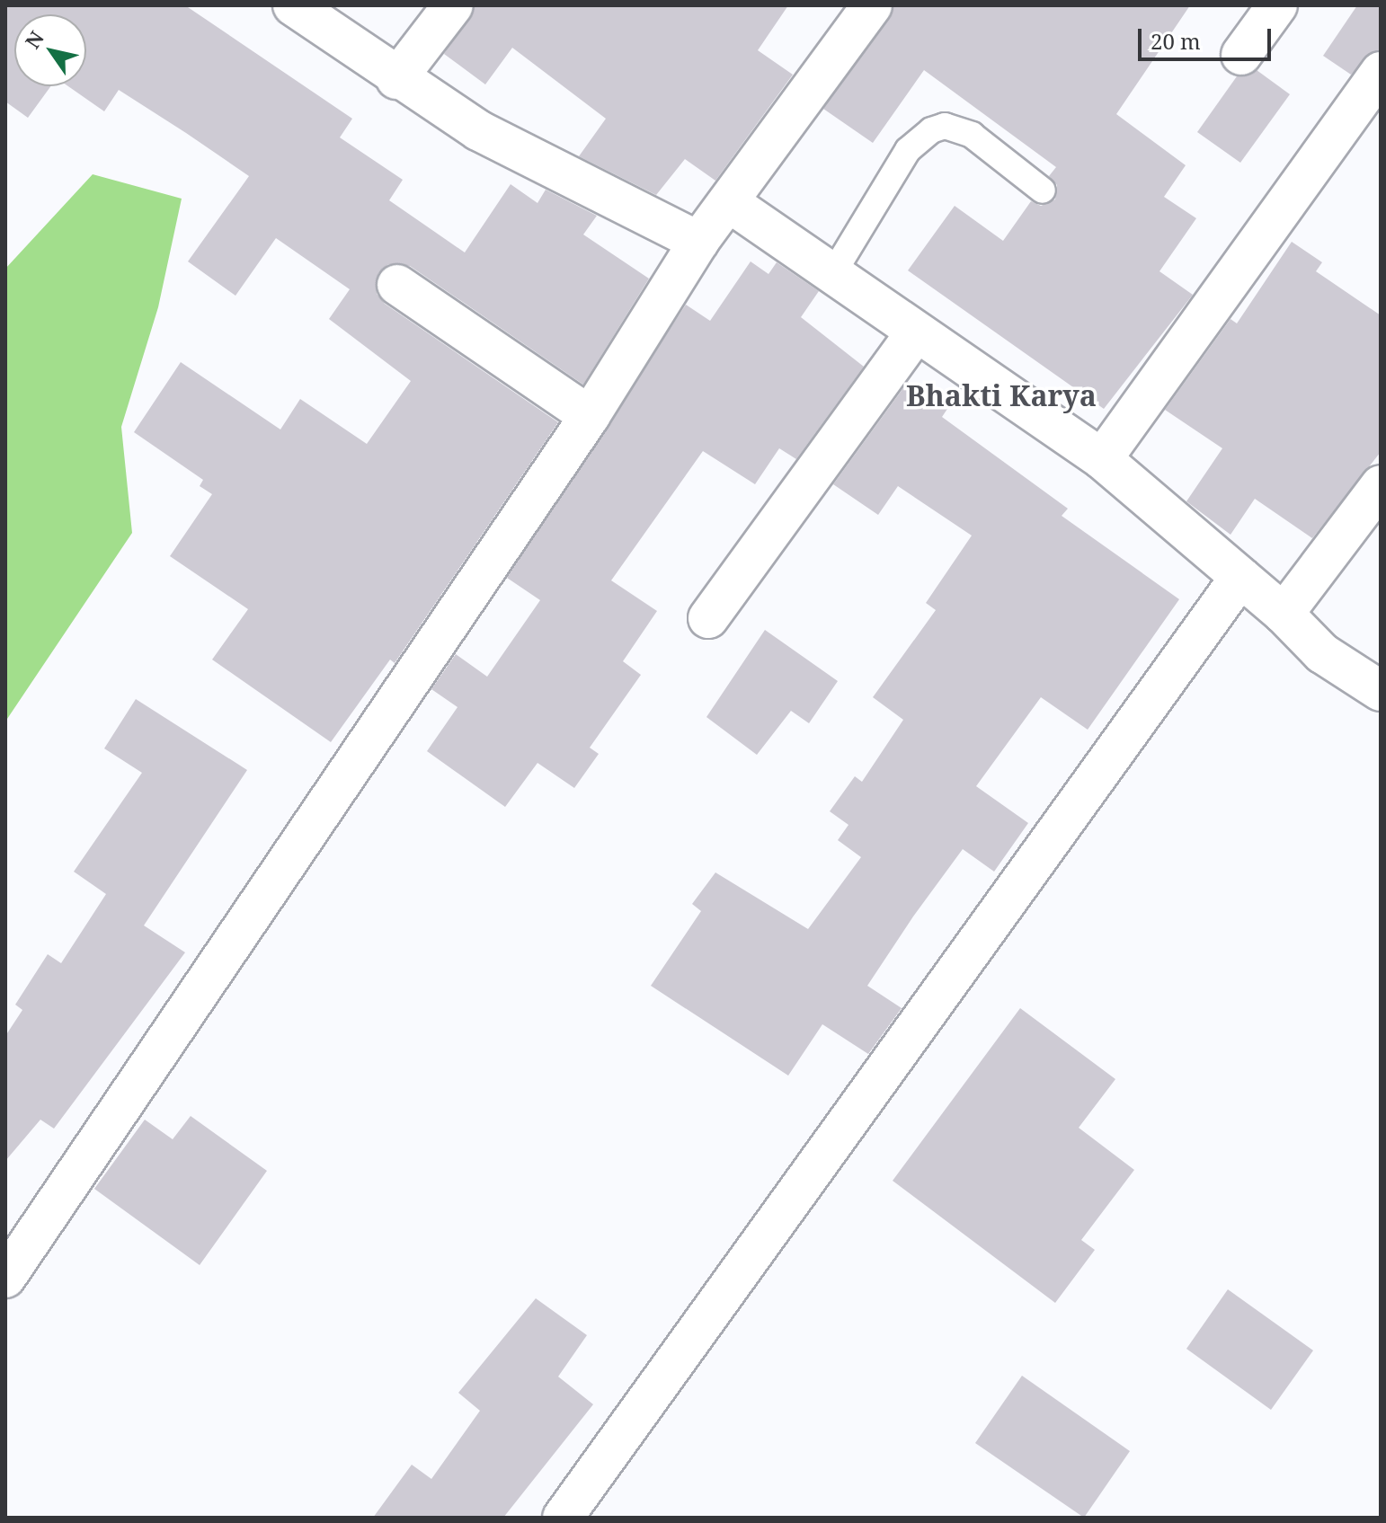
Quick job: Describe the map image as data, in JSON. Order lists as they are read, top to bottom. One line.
{"districts":["Bhakti Karya"],"scale_bar":"20 m","north":"top left"}
